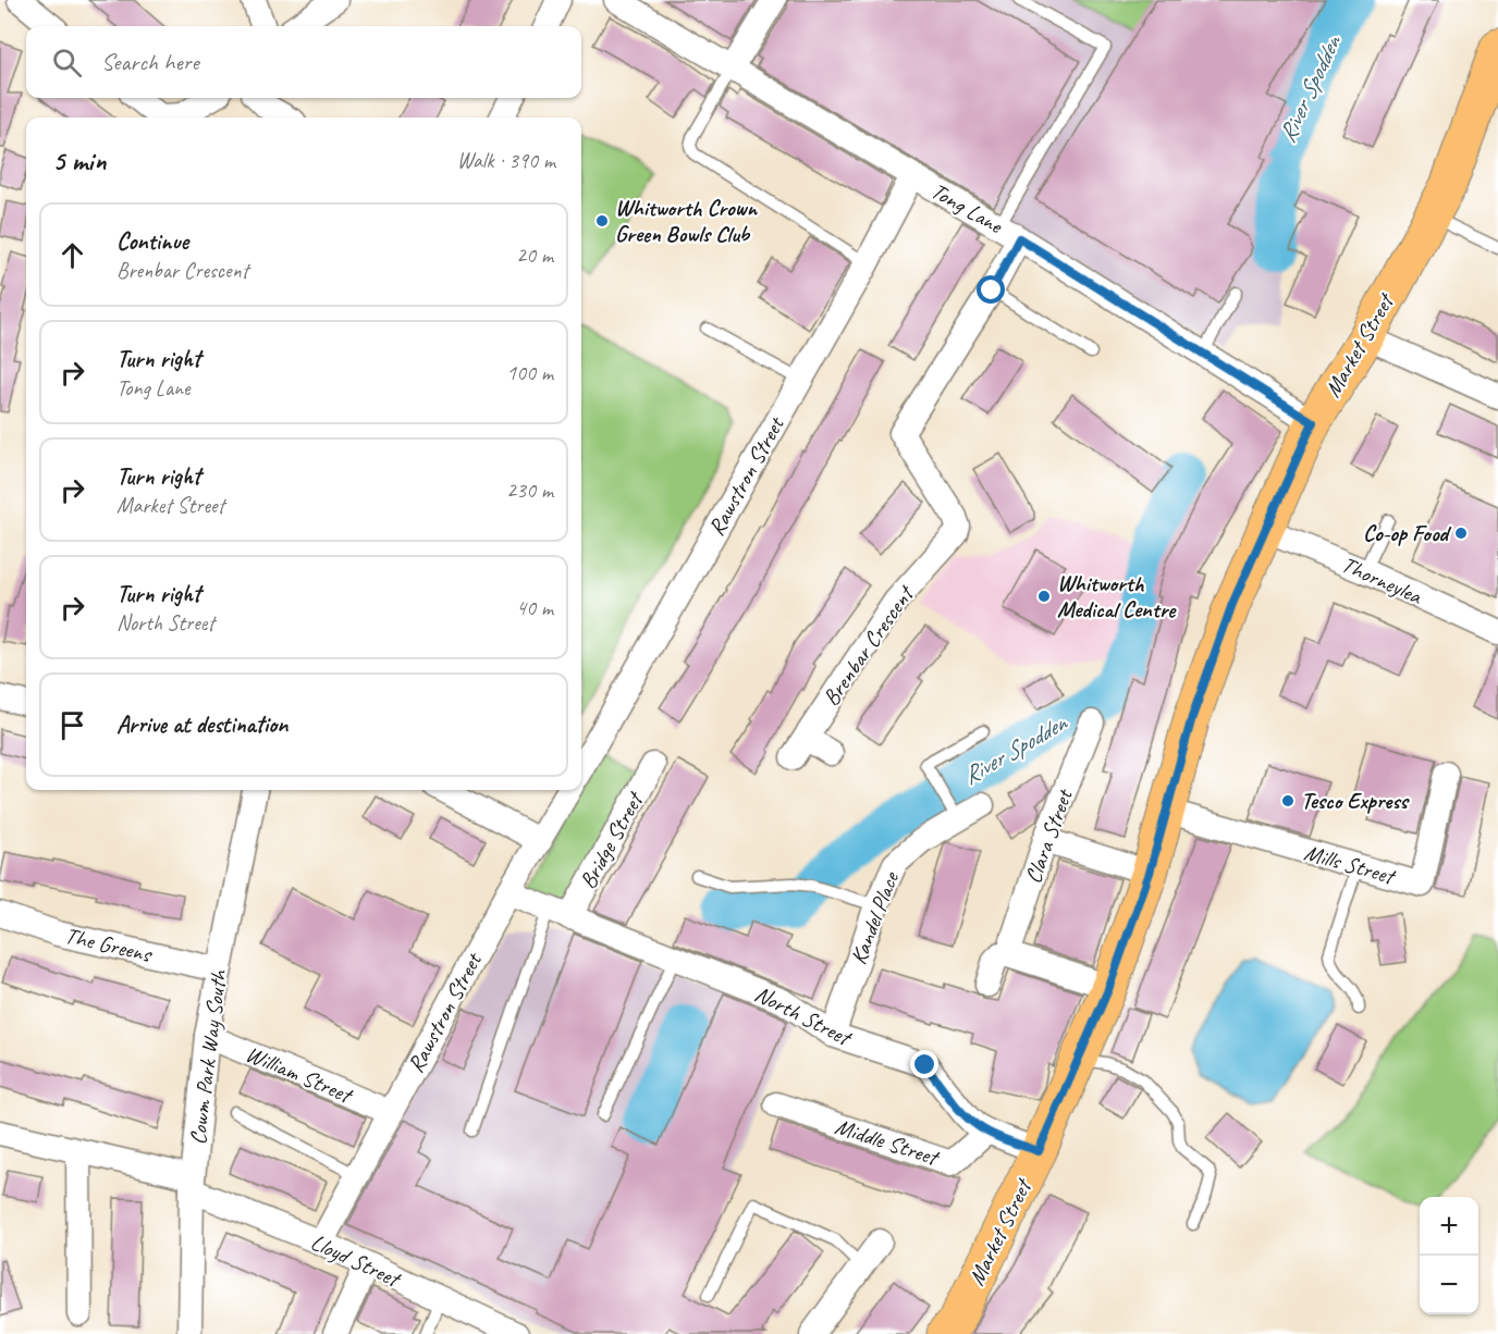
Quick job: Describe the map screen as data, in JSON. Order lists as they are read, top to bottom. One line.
{"streets":{"main road":["Market Street"],"street":["Tong Lane","Rawstron Street","Thorneylea","Brenbar Crescent","Clara Street","Bridge Street","Mills Street","Kandel Place","The Greens","North Street","Cowm Park Way South","William Street","Middle Street","Lloyd Street"]},"crossings":[["Tong Lane","Market Street"],["Tong Lane","Rawstron Street"],["Tong Lane","Brenbar Crescent"],["Market Street","Thorneylea"],["Market Street","Mills Street"],["Market Street","North Street"],["Rawstron Street","North Street"],["Rawstron Street","William Street"],["Rawstron Street","Lloyd Street"],["Bridge Street","North Street"],["Kandel Place","North Street"],["The Greens","Cowm Park Way South"],["North Street","Middle Street"],["Cowm Park Way South","William Street"],["Cowm Park Way South","Lloyd Street"]],"water":["River Spodden"],"places":["Whitworth Crown Green Bowls Club","Co-op Food","Whitworth Medical Centre","Tesco Express"],"page":{"search":"Search here","heading":["5 min","Walk · 390 m"],"list":[["Continue","Brenbar Crescent","20 m"],["Turn right","Tong Lane","100 m"],["Turn right","Market Street","230 m"],["Turn right","North Street","40 m"],"Arrive at destination"],"map_buttons":["+","−"]}}
